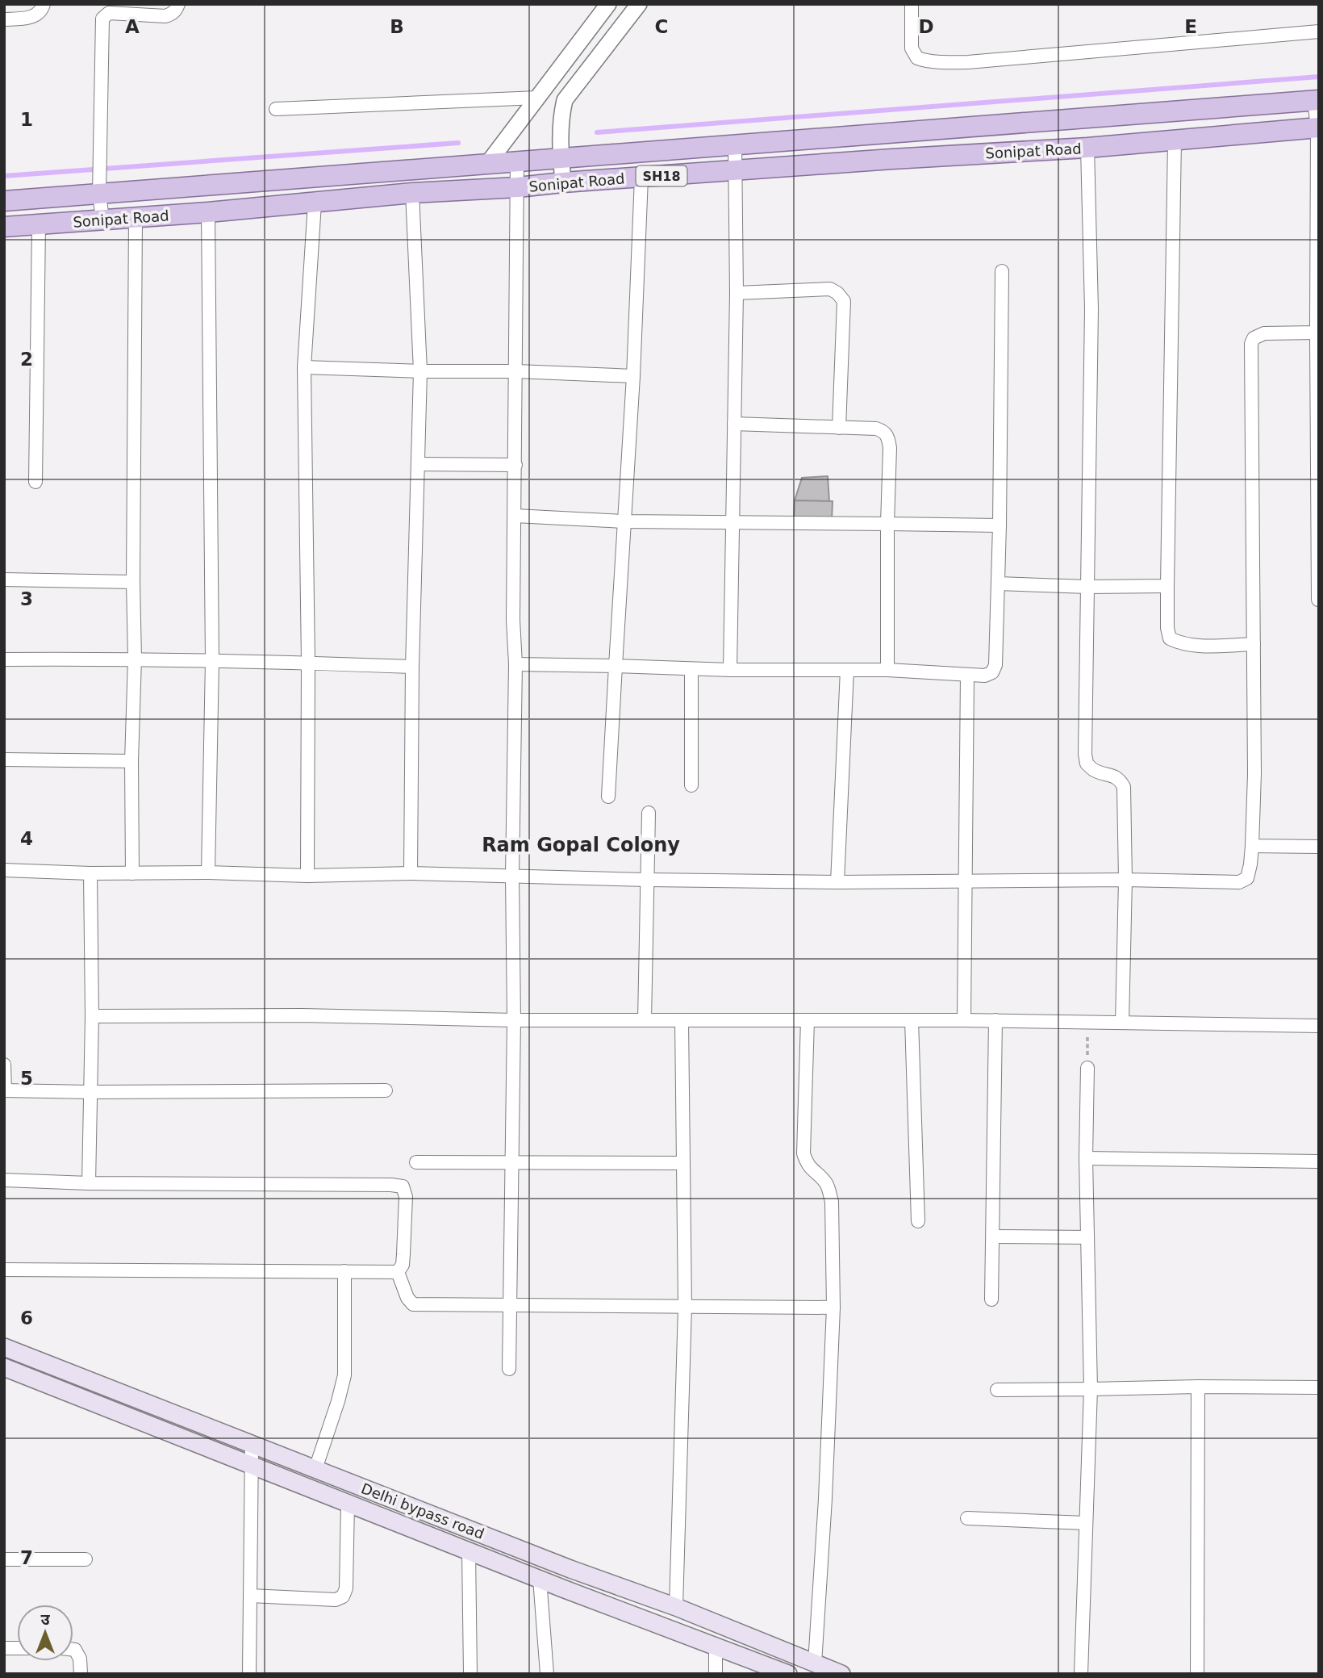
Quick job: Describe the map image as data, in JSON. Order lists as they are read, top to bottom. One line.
{"streets":{"main road":["Sonipat Road","SH18","Delhi bypass road"]},"districts":["Ram Gopal Colony"],"north":"top","grid":{"columns":["A","B","C","D","E"],"rows":["1","2","3","4","5","6","7"]}}
